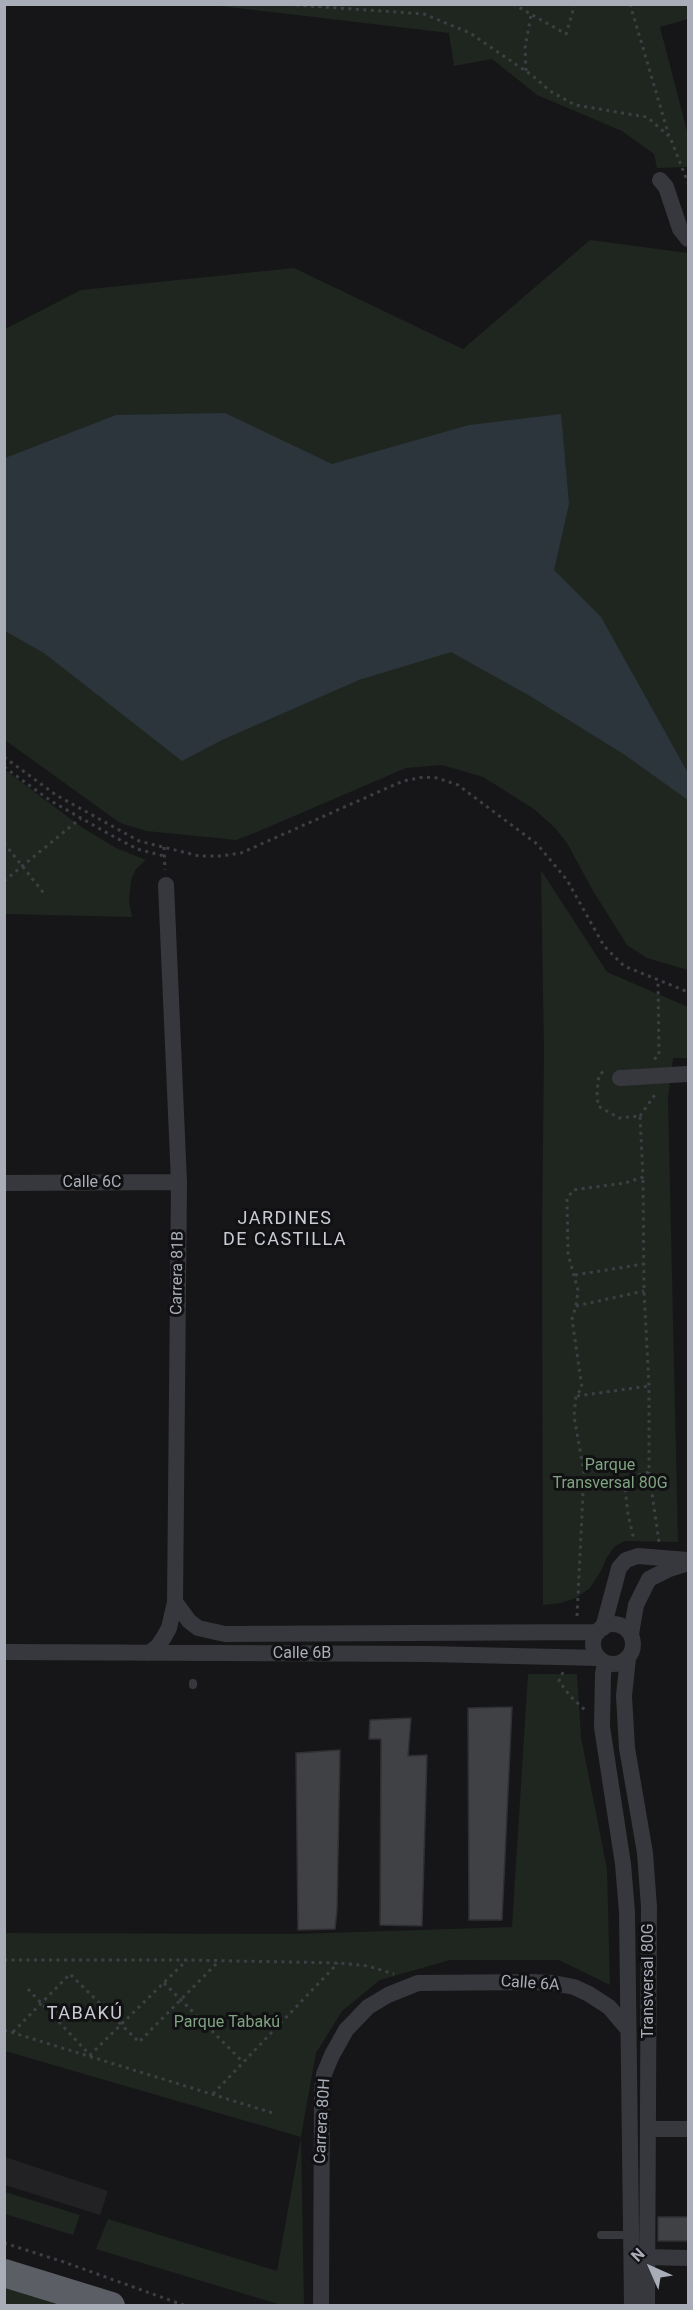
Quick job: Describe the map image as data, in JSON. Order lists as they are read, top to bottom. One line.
{"streets":{"street":["Calle 6C","Carrera 81B","Calle 6B","Transversal 80G","Calle 6A","Carrera 80H"]},"crossings":[["Calle 6C","Carrera 81B"],["Carrera 81B","Calle 6B"],["Calle 6B","Transversal 80G"],["Transversal 80G","Calle 6A"],["Calle 6A","Carrera 80H"]],"districts":["JARDINES DE CASTILLA","TABAKÚ"],"parks":["Parque Transversal 80G","Parque Tabakú"],"north":"top left"}
